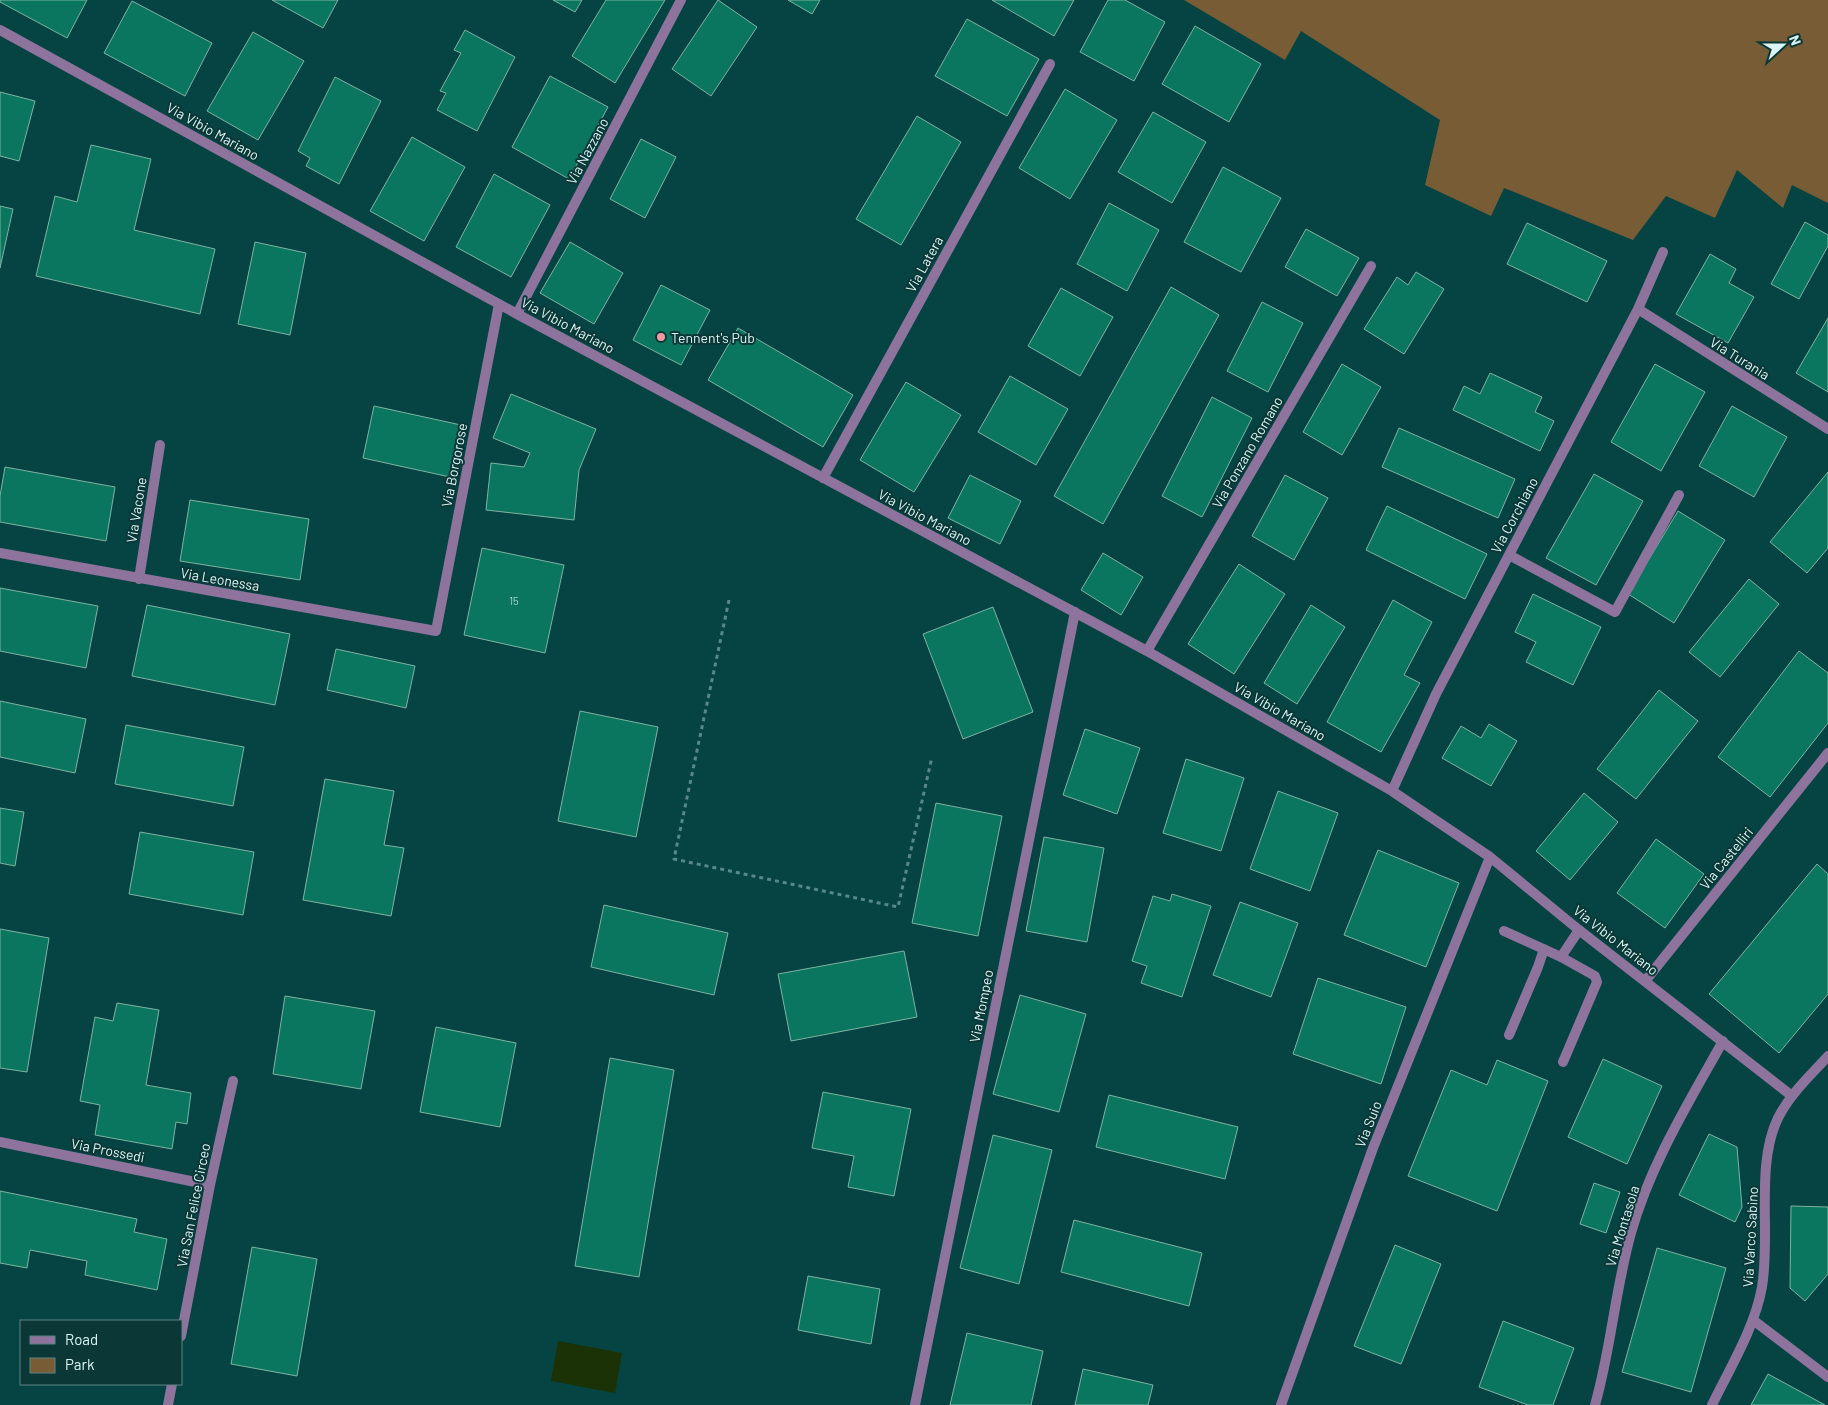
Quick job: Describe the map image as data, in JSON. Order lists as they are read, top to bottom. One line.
{"streets":{"street":["Via Vibio Mariano","Via Nazzano","Via Latera","Via Turania","Via Ponzano Romano","Via Borgorose","Via Vacone","Via Corchiano","Via Leonessa","Via Castelliri","Via Mompeo","Via Suio","Via Prossedi","Via San Felice Circeo","Via Montasola","Via Varco Sabino"]},"crossings":[["Via Vibio Mariano","Via Nazzano"],["Via Vibio Mariano","Via Latera"],["Via Vibio Mariano","Via Ponzano Romano"],["Via Vibio Mariano","Via Borgorose"],["Via Vibio Mariano","Via Corchiano"],["Via Vibio Mariano","Via Castelliri"],["Via Vibio Mariano","Via Mompeo"],["Via Vibio Mariano","Via Suio"],["Via Vibio Mariano","Via Montasola"],["Via Vibio Mariano","Via Varco Sabino"],["Via Turania","Via Corchiano"],["Via Borgorose","Via Leonessa"],["Via Vacone","Via Leonessa"],["Via Prossedi","Via San Felice Circeo"]],"places":["Tennent's Pub"],"house_numbers":["15"],"legend":["Road","Park"],"north":"right"}
